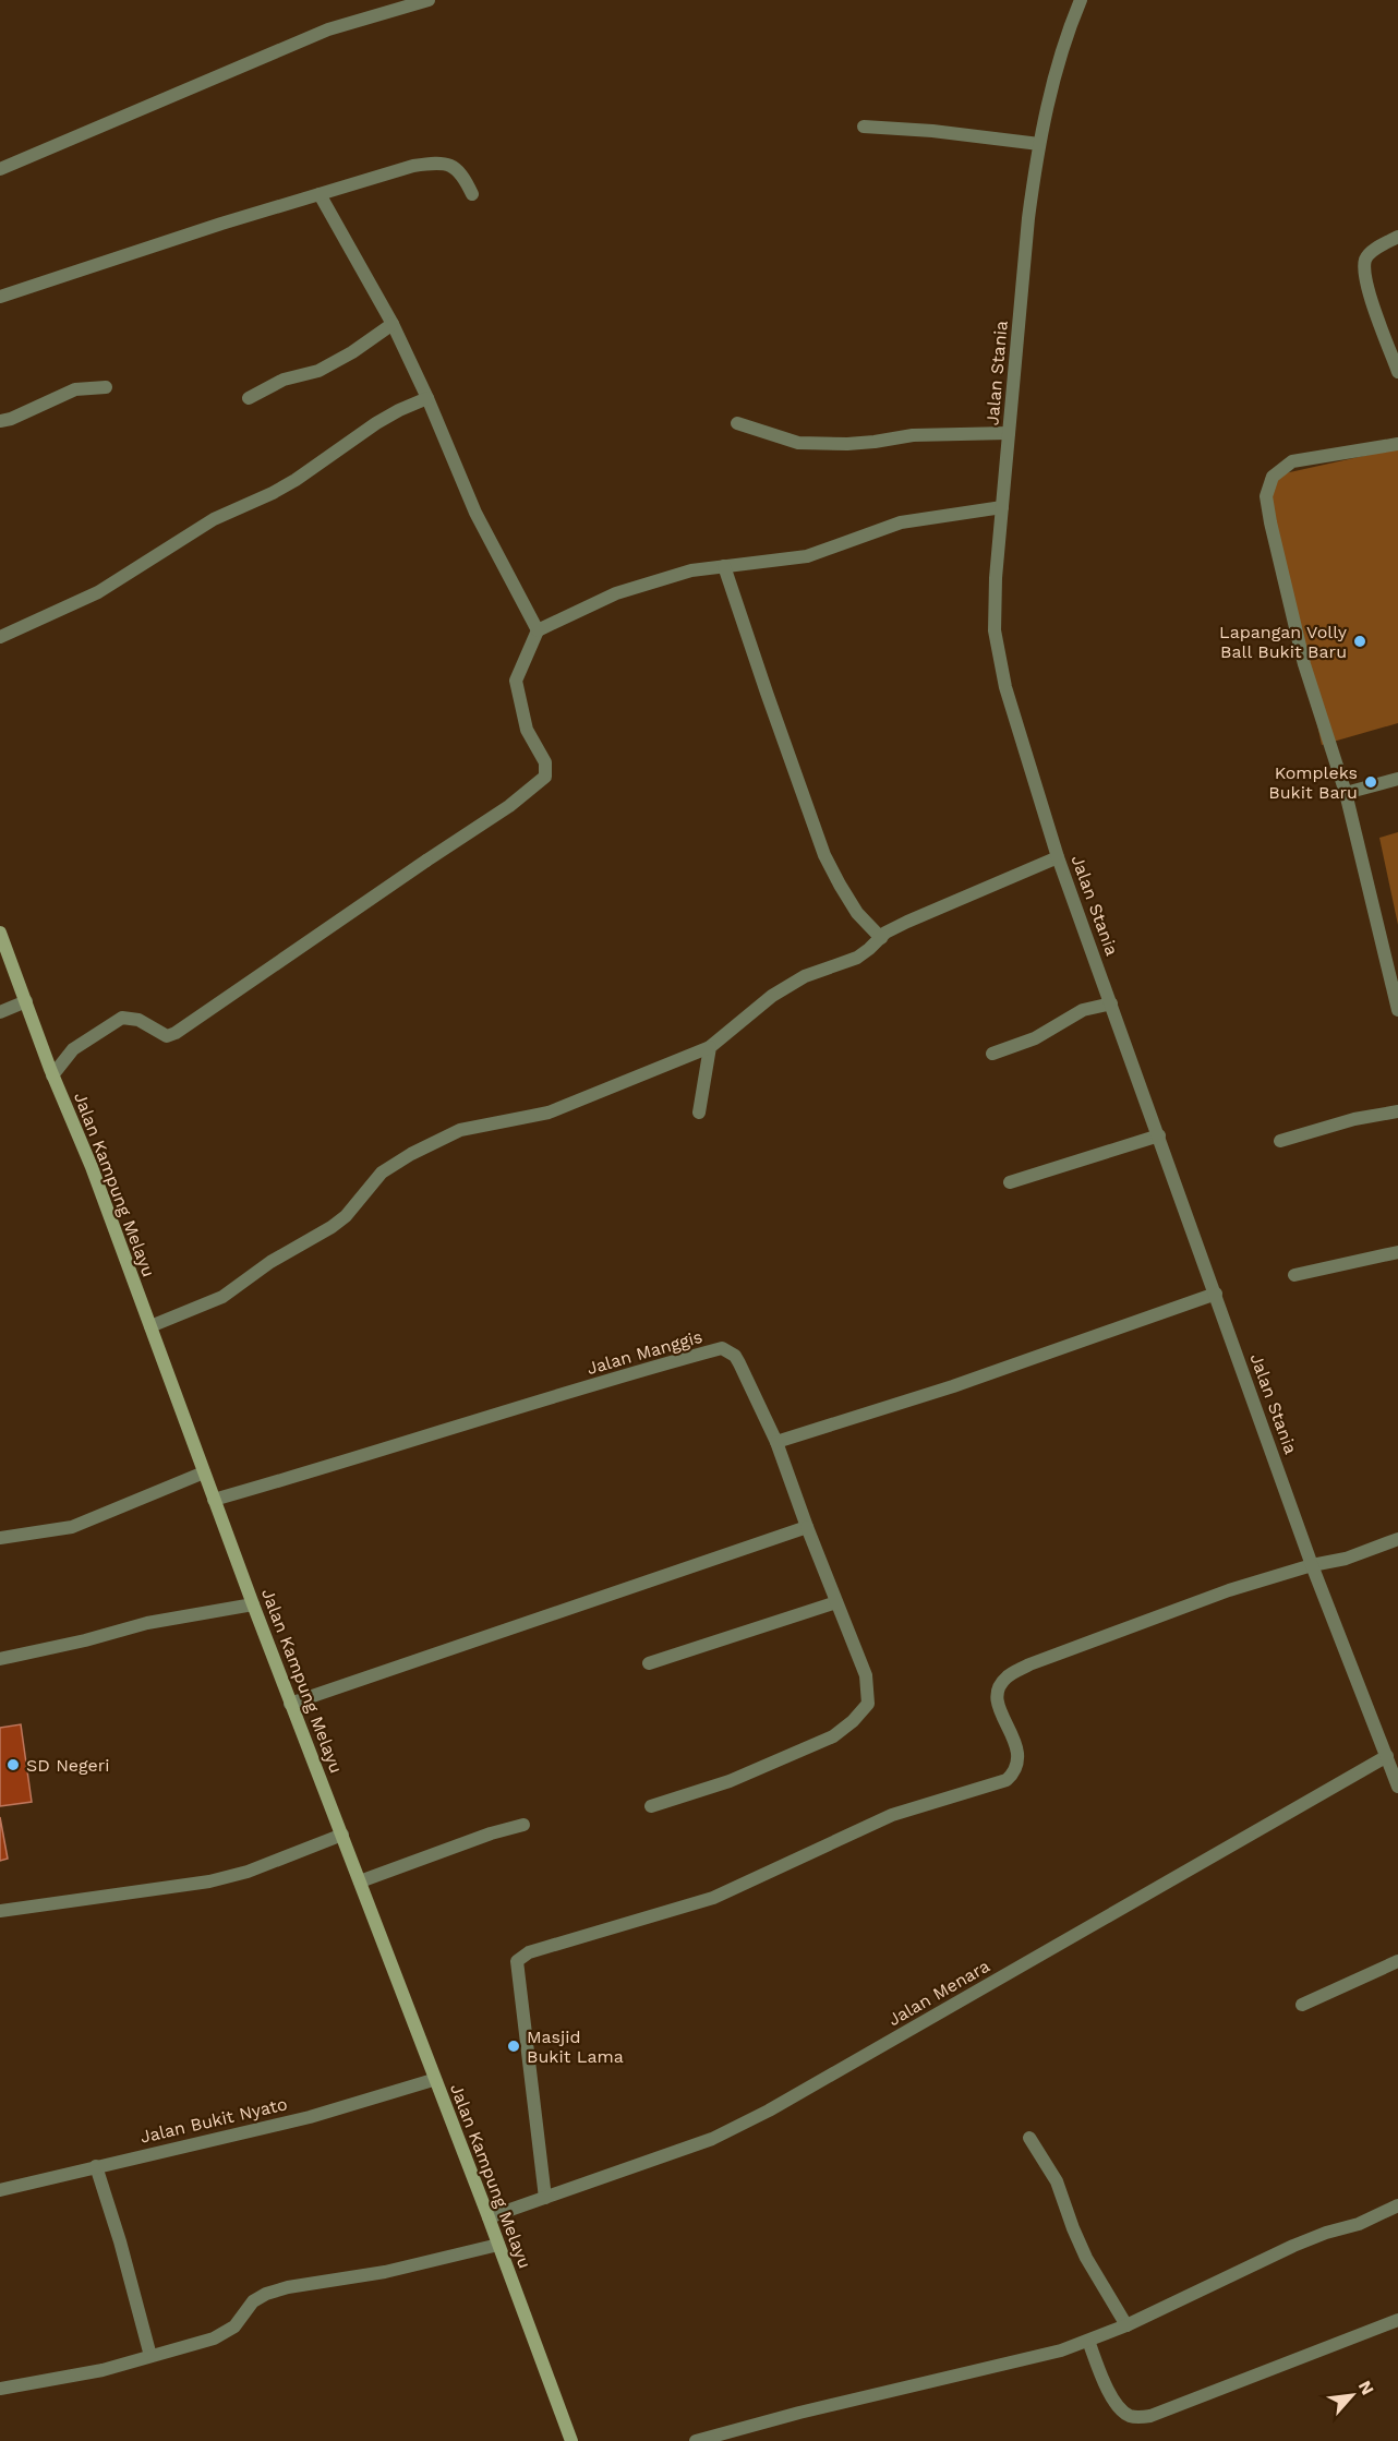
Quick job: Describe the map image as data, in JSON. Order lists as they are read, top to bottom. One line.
{"streets":{"main road":["Jalan Kampung Melayu"],"street":["Jalan Stania","Jalan Manggis","Jalan Menara","Jalan Bukit Nyato"]},"crossings":[["Jalan Stania","Jalan Menara"],["Jalan Kampung Melayu","Jalan Manggis"],["Jalan Kampung Melayu","Jalan Menara"],["Jalan Kampung Melayu","Jalan Bukit Nyato"]],"places":["Lapangan Volly Ball Bukit Baru","Kompleks Bukit Baru","SD Negeri","Masjid Bukit Lama"],"north":"top right"}
